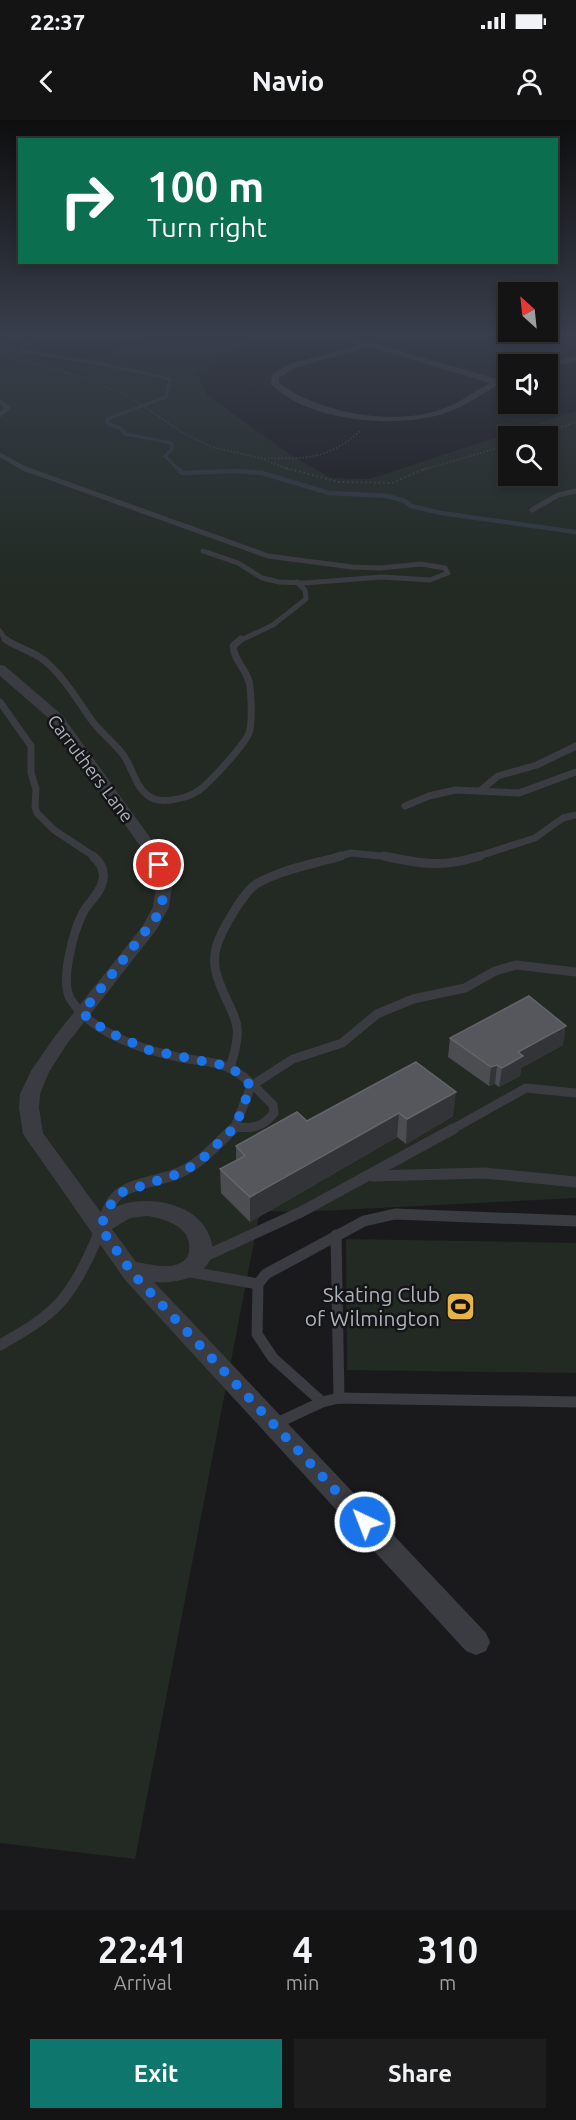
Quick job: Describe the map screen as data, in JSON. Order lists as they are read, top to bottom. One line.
{"streets":{"street":["Carruthers Lane"]},"places":{"sports":["Skating Club of Wilmington"]},"north":"top left","page":{"status":"22:37","header":"Navio","turn":["100 m","Turn right"],"eta":["22:41","Arrival","4","min","310","m"],"buttons":["Exit","Share"]}}
